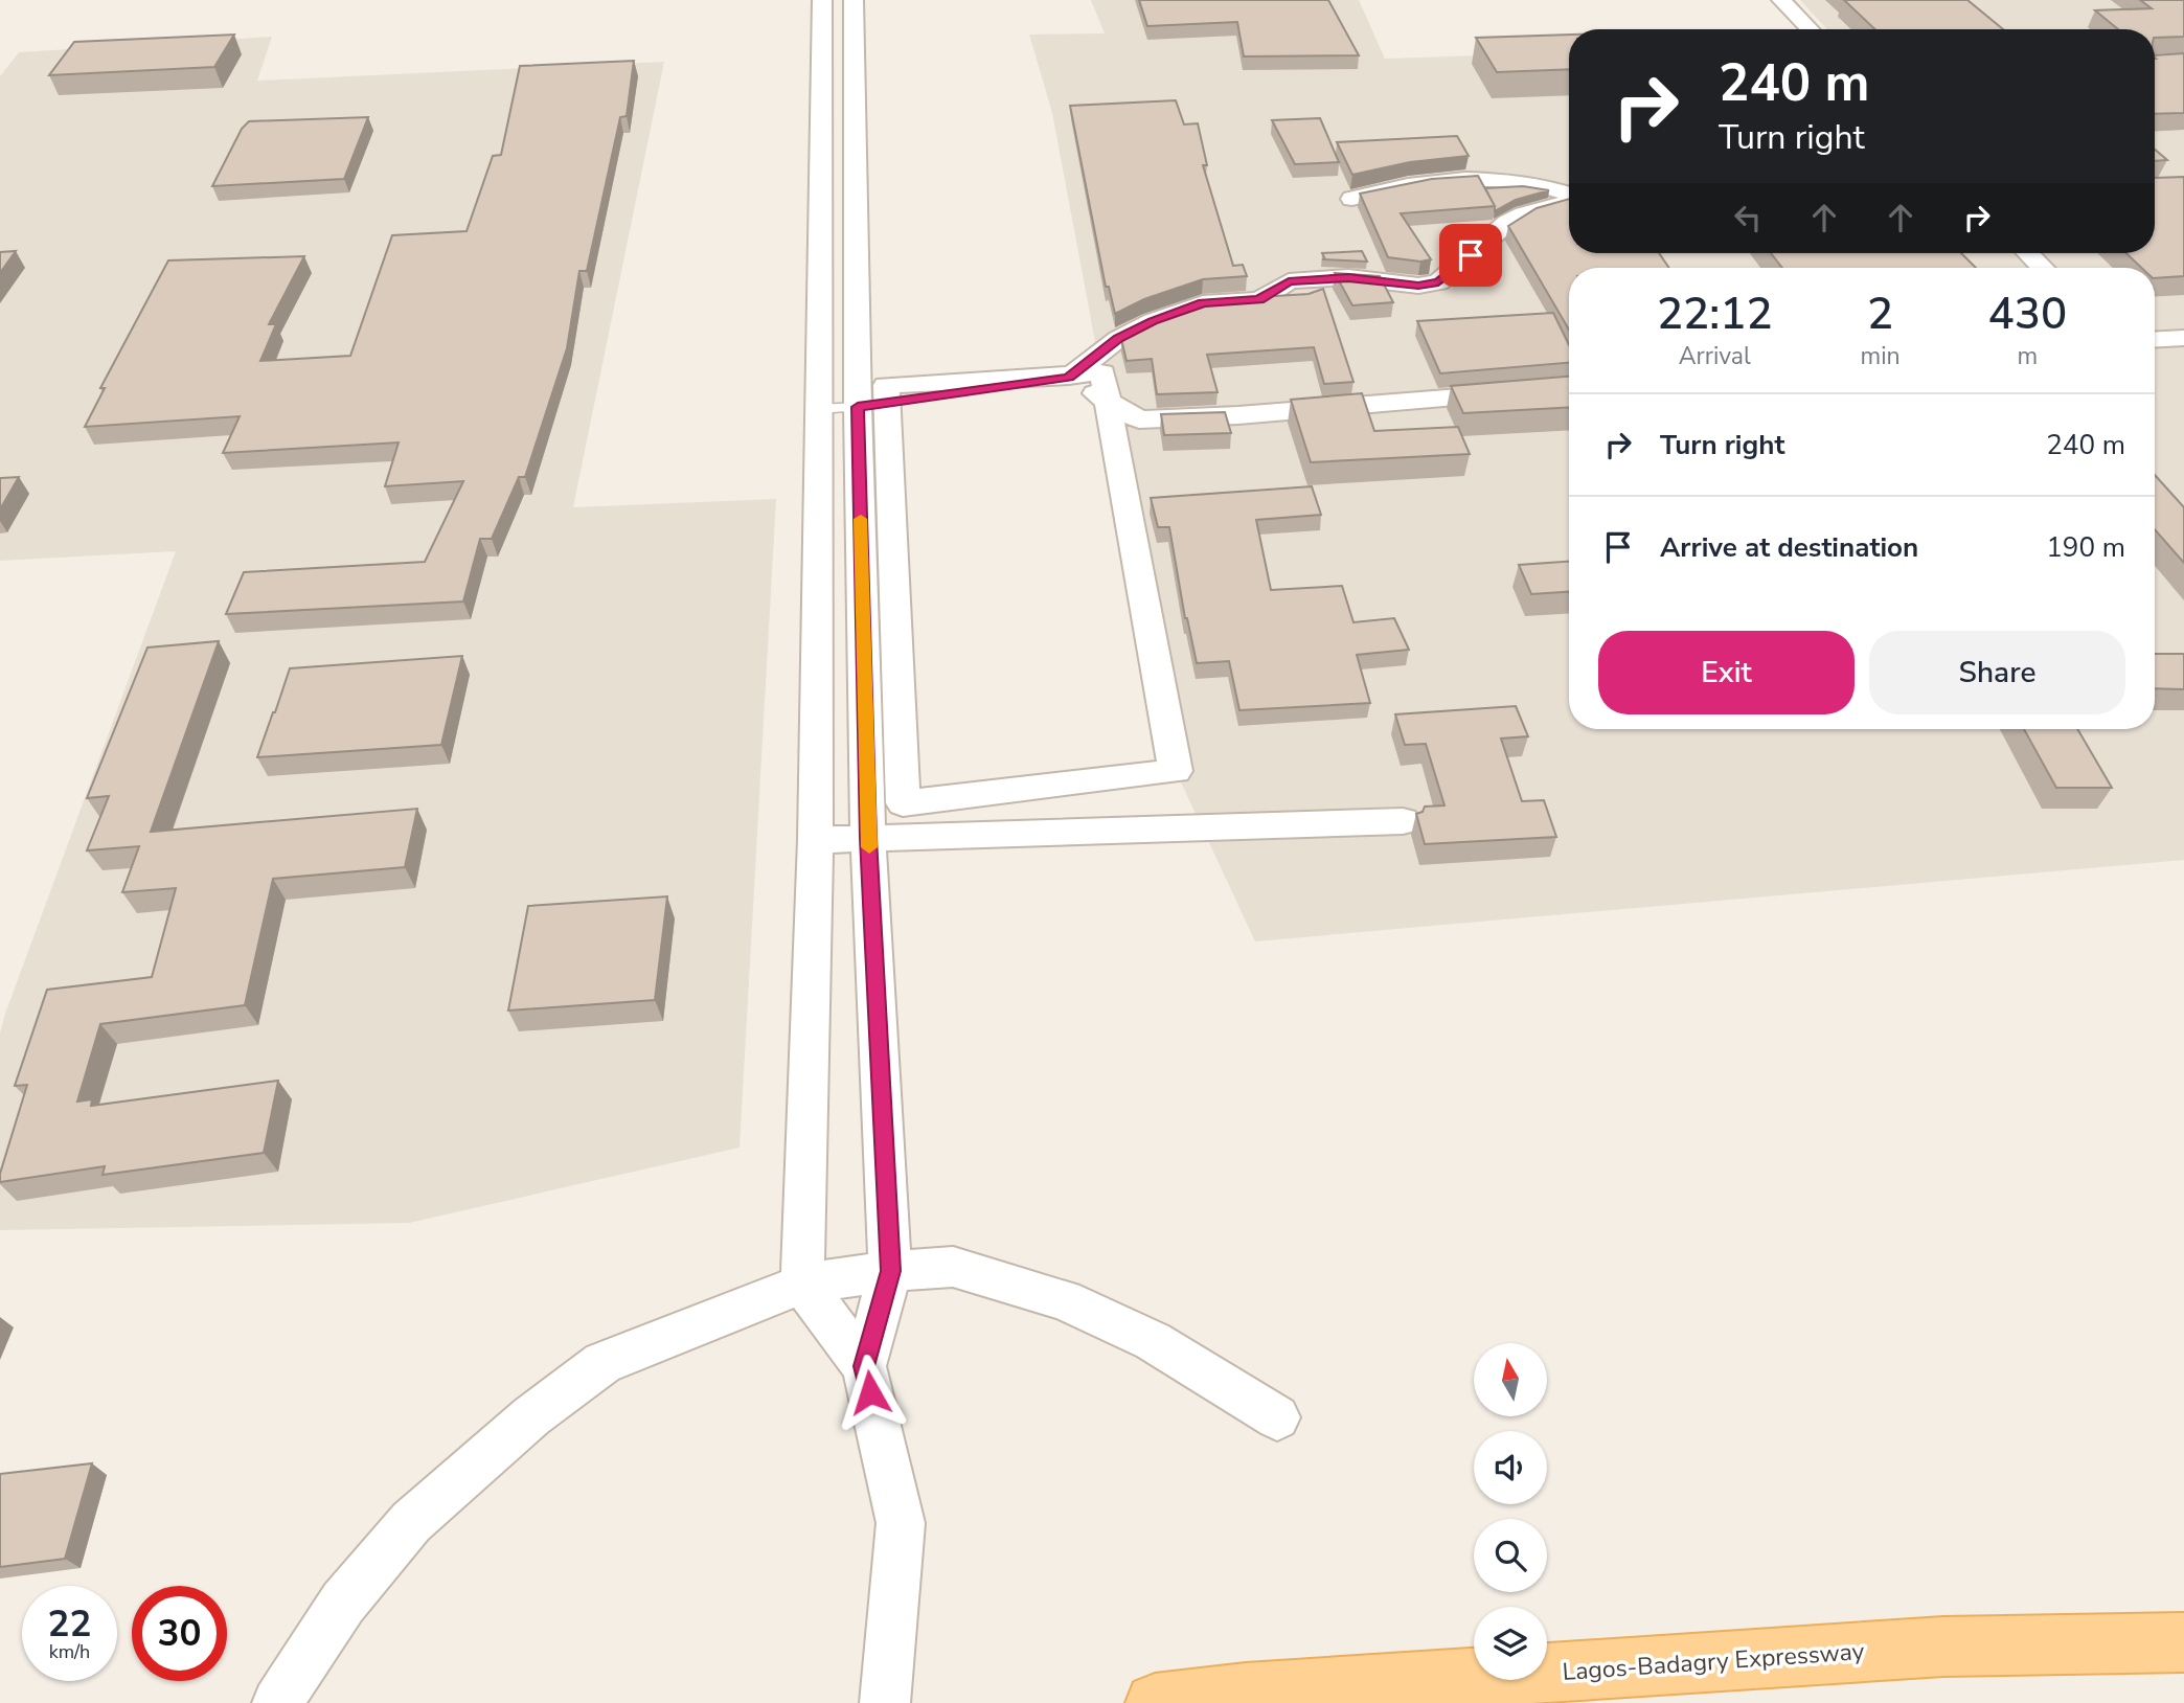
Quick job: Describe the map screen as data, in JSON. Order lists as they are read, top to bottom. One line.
{"streets":{"main road":["Lagos-Badagry Expressway"]},"north":"top","page":{"turn":["240 m","Turn right"],"eta":["22:12","Arrival","2","min","430","m"],"list":[{"name":"Turn right","value":"240 m"},{"name":"Arrive at destination","value":"190 m"}],"buttons":["Exit","Share"],"speed":"22 km/h","limit":"30"}}
